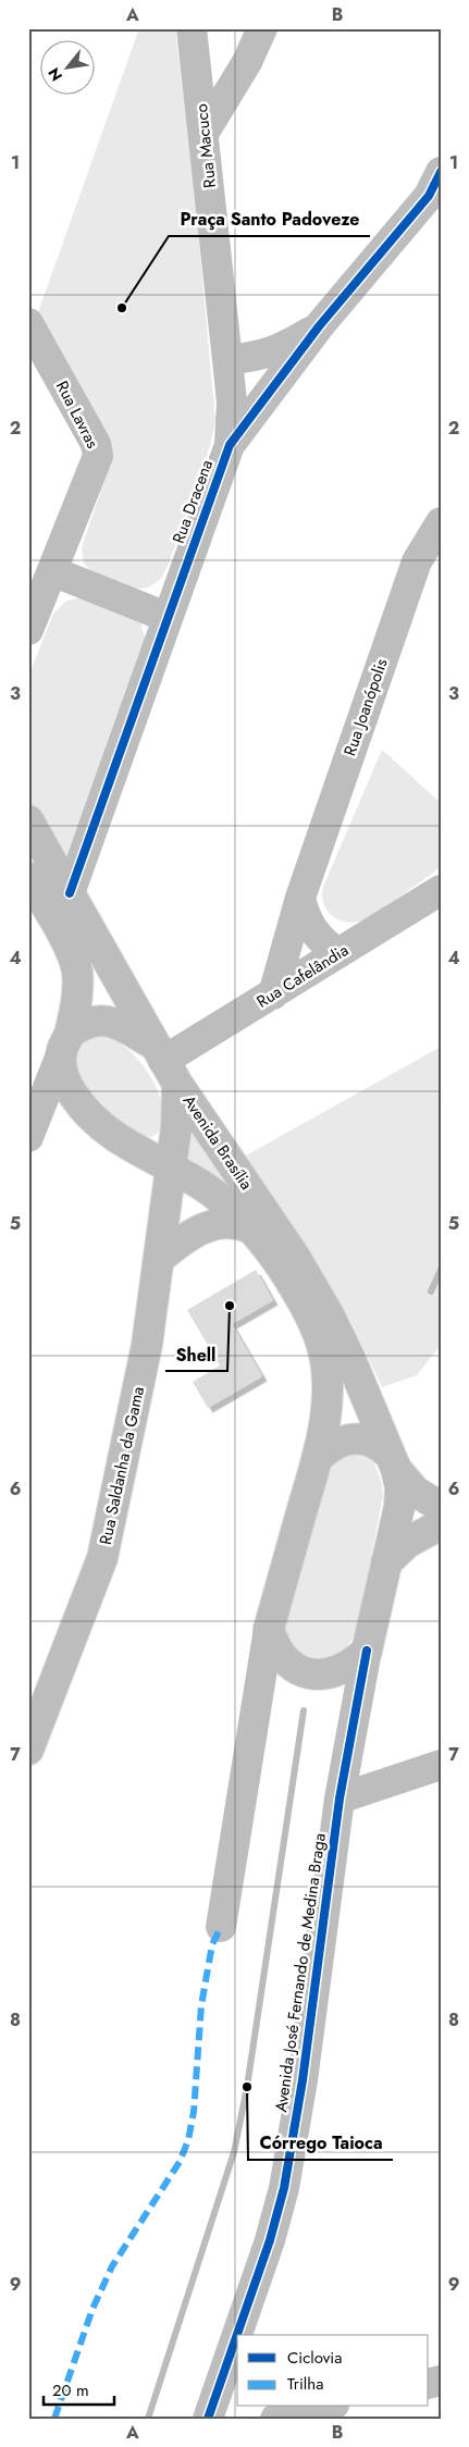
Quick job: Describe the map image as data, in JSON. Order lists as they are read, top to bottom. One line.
{"streets":{"street":["Rua Macuco","Rua Lavras","Rua Dracena","Rua Joanópolis","Rua Cafelândia","Avenida Brasília","Rua Saldanha da Gama","Avenida José Fernando de Medina Braga"]},"crossings":[["Rua Macuco","Rua Dracena"],["Rua Dracena","Avenida Brasília"],["Rua Joanópolis","Rua Cafelândia"],["Rua Cafelândia","Avenida Brasília"],["Rua Cafelândia","Rua Saldanha da Gama"],["Avenida Brasília","Rua Saldanha da Gama"],["Avenida Brasília","Avenida José Fernando de Medina Braga"]],"places":["Praça Santo Padoveze","Shell","Córrego Taioca"],"legend":["Ciclovia","Trilha"],"scale_bar":"20 m","north":"bottom left","grid":{"columns":["A","B"],"rows":["1","2","3","4","5","6","7","8","9"]}}
